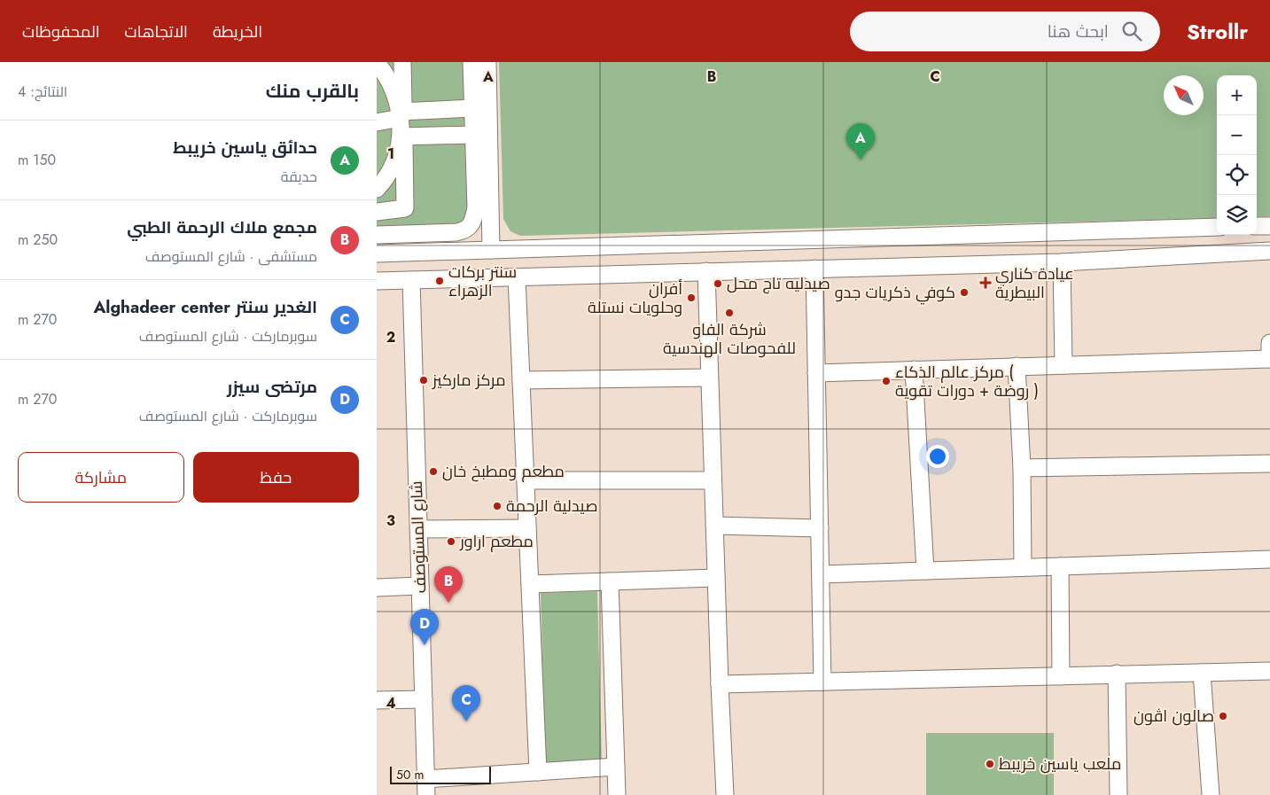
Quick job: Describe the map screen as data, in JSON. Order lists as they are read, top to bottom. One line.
{"streets":{"street":["شارع المستوصف"]},"places":{"other":["سنتر بركات الزهراء","صيدليه تاج محل","كوفي ذكريات جدو","أفران وحلويات نستلة","شركة الفاو للفحوصات الهندسية","مركز ماركيز","مركز عالم الذكاء ( روضة + دورات تقوية )","مطعم ومطبخ خان","صيدلية الرحمة","مطعم اراور","صالون اڤون","ملعب ياسين خريبط"],"health":["عيادة كناري البيطرية"]},"scale_bar":"50 m","north":"top left","page":{"header":"Strollr","search":"ابحث هنا","nav":["الخريطة","الاتجاهات","المحفوظات"],"heading":["بالقرب منك","النتائج: 4"],"map_buttons":["+","−"],"list":[{"mark":"A","name":"حدائق ياسين خريبط","note":"حديقة","value":"150 m"},{"mark":"B","name":"مجمع ملاك الرحمة الطبي","note":"مستشفى · شارع المستوصف","value":"250 m"},{"mark":"C","name":"الغدير سنتر Alghadeer center","note":"سوبرماركت · شارع المستوصف","value":"270 m"},{"mark":"D","name":"مرتضى سيزر","note":"سوبرماركت · شارع المستوصف","value":"270 m"}],"pins":["A","B","D","C"],"buttons":["حفظ","مشاركة"],"scale":"50 m"},"grid":{"columns":["A","B","C"],"rows":["1","2","3","4"]}}
